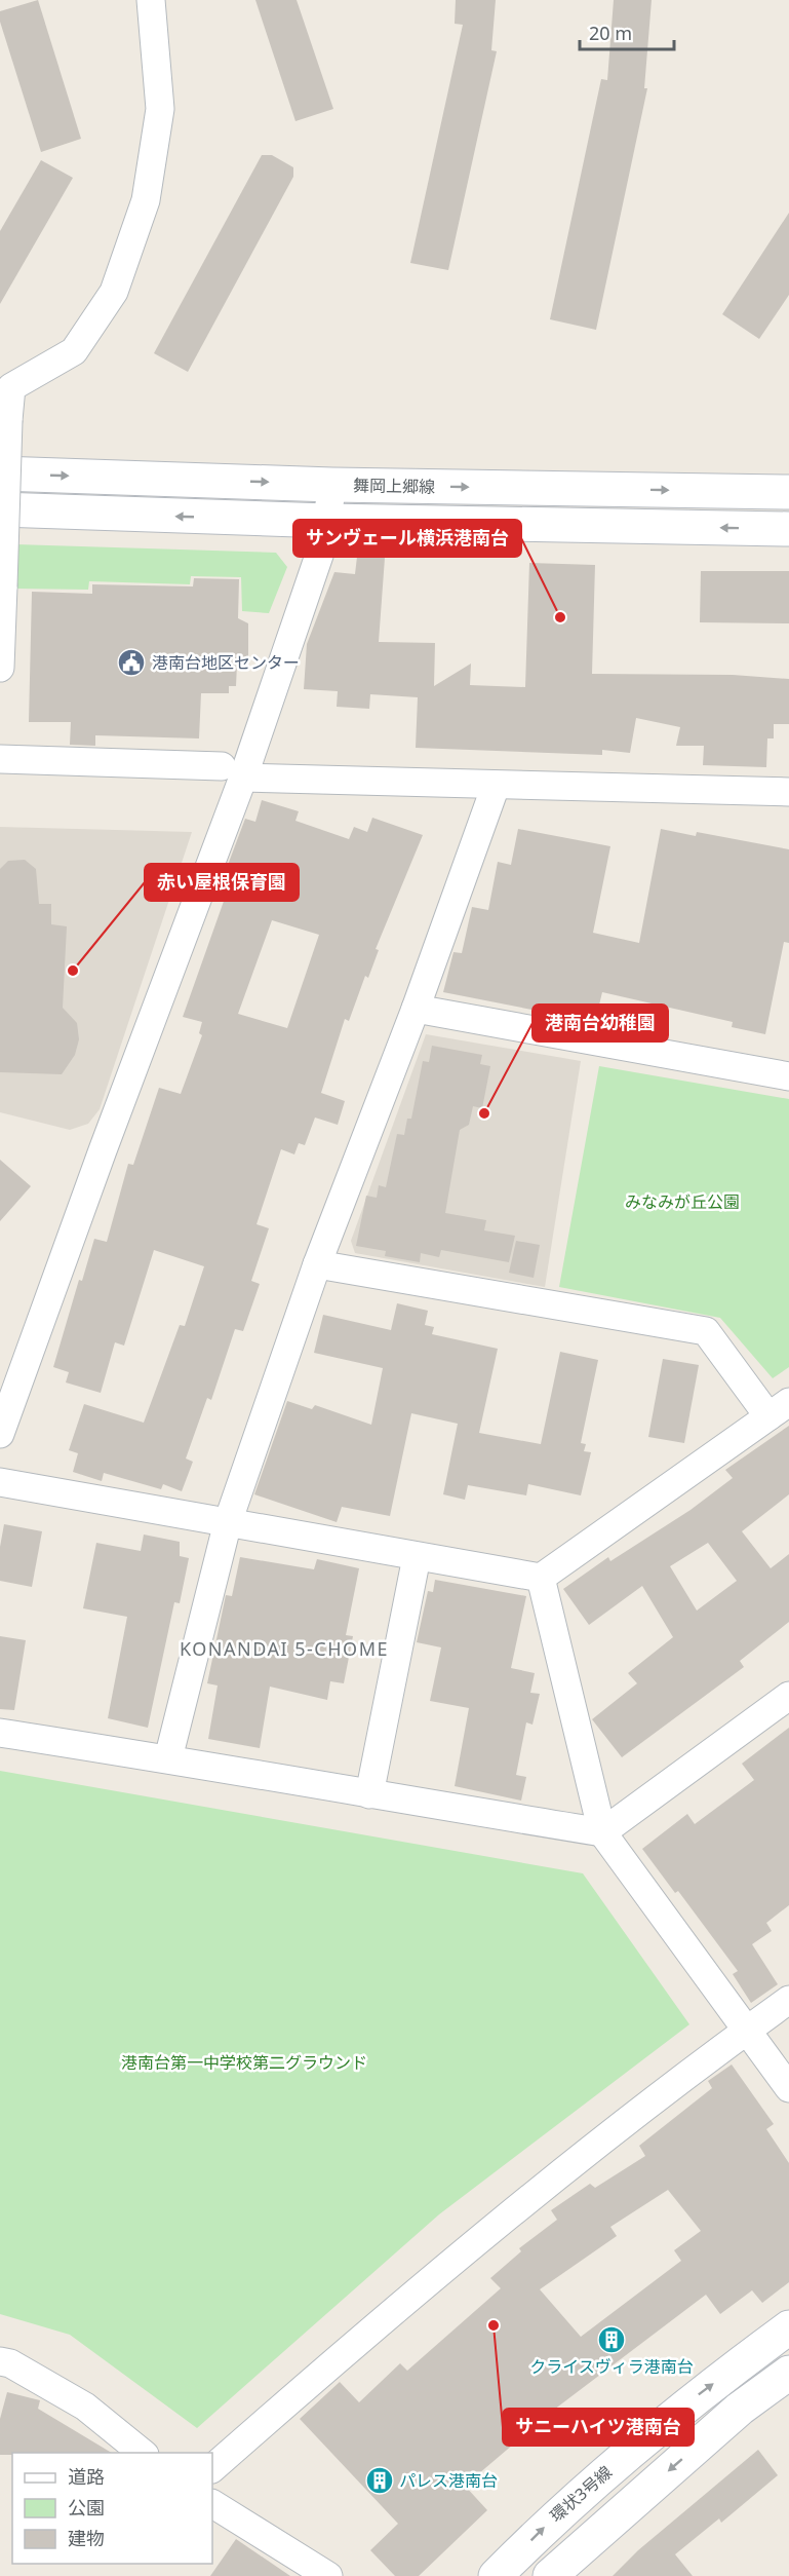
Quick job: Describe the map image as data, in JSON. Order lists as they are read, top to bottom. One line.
{"streets":{"street":["舞岡上郷線","環状3号線"]},"districts":["KONANDAI 5-CHOME"],"parks":["みなみが丘公園","港南台第一中学校第二グラウンド"],"places":{"other":["サンヴェール横浜港南台","赤い屋根保育園","港南台幼稚園","サニーハイツ港南台"],"public building":["港南台地区センター"],"building":["クライスヴィラ港南台","パレス港南台"]},"legend":["道路","公園","建物"],"scale_bar":"20 m"}
